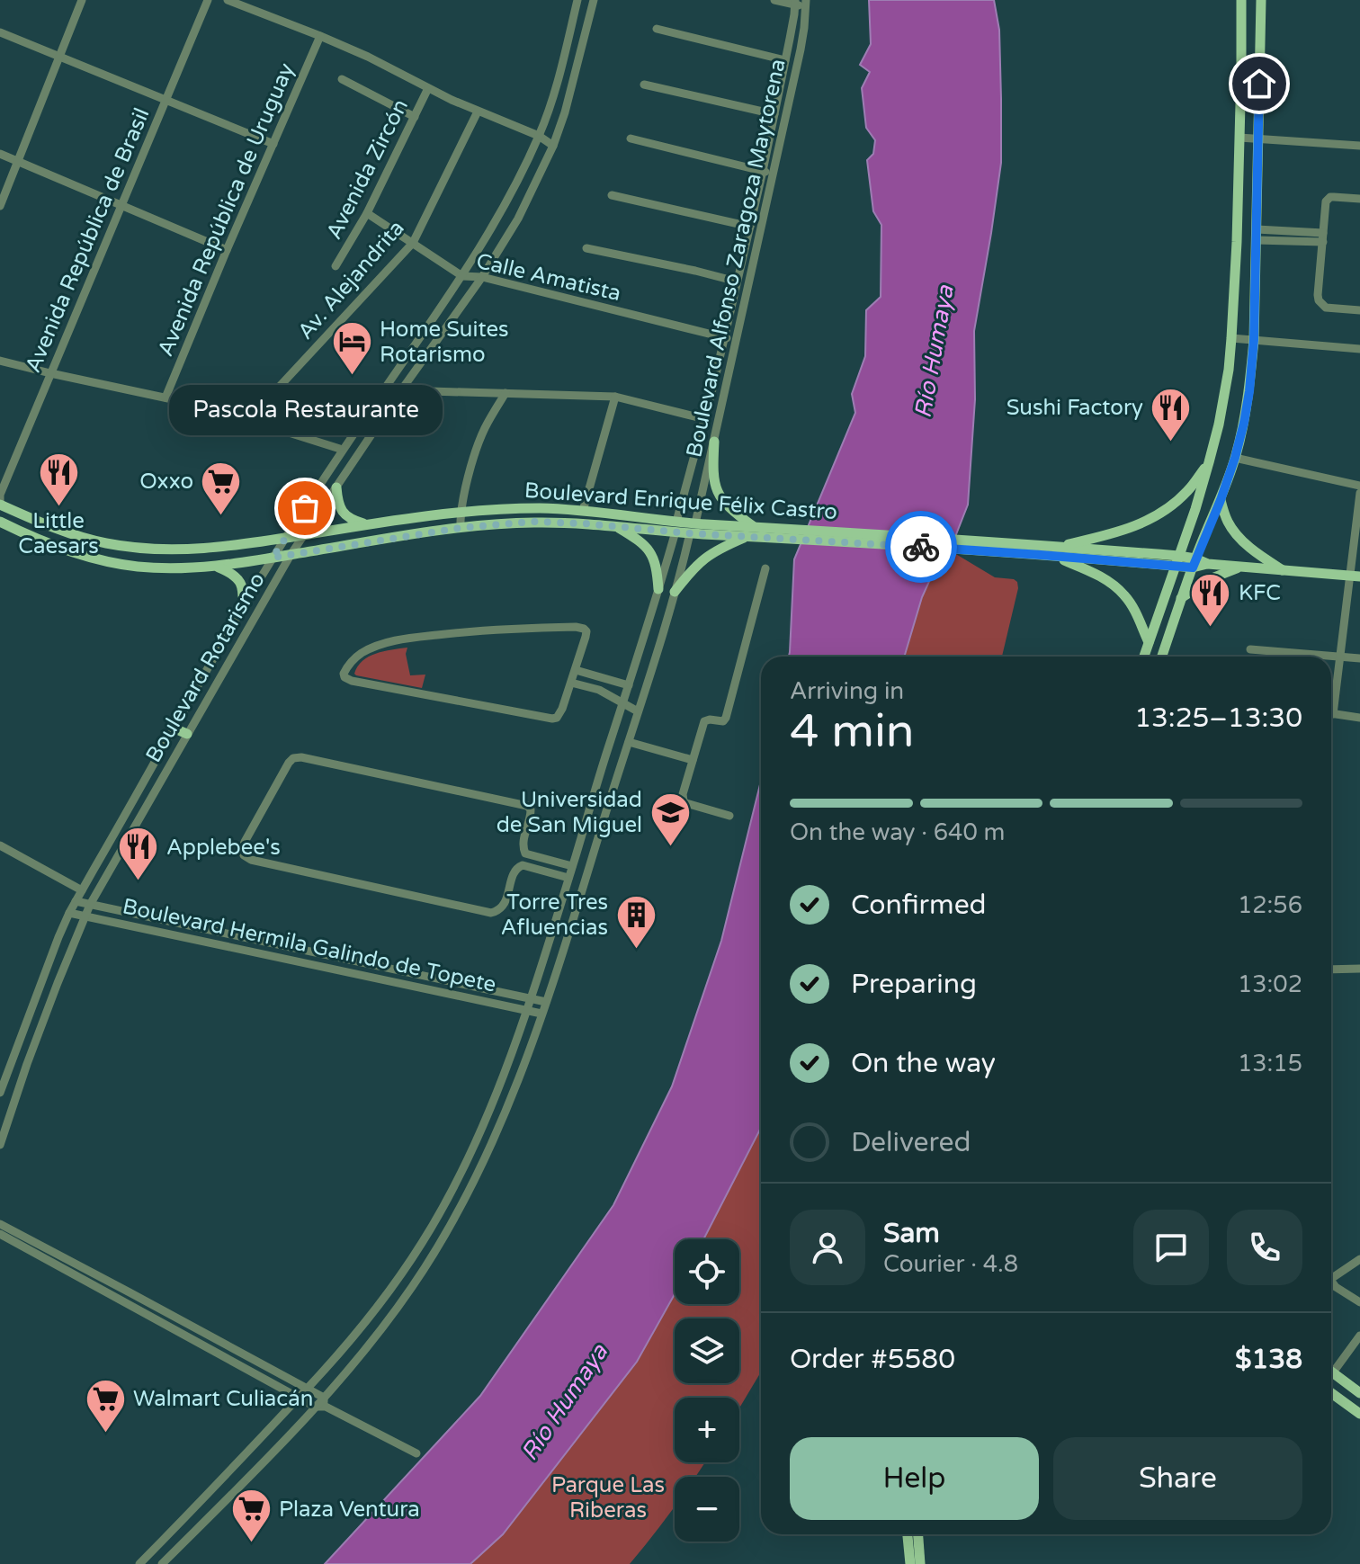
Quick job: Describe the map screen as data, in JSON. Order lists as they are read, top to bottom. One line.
{"streets":{"main road":["Boulevard Enrique Félix Castro"],"street":["Avenida Zircón","Avenida República de Uruguay","Avenida República de Brasil","Boulevard Alfonso Zaragoza Maytorena","Calle Amatista","Av. Alejandrita","Boulevard Rotarismo","Boulevard Hermila Galindo de Topete"]},"crossings":[["Avenida Zircón","Calle Amatista"],["Boulevard Alfonso Zaragoza Maytorena","Calle Amatista"],["Boulevard Alfonso Zaragoza Maytorena","Boulevard Enrique Félix Castro"],["Boulevard Alfonso Zaragoza Maytorena","Boulevard Hermila Galindo de Topete"],["Calle Amatista","Av. Alejandrita"],["Calle Amatista","Boulevard Rotarismo"],["Boulevard Enrique Félix Castro","Boulevard Rotarismo"],["Boulevard Rotarismo","Boulevard Hermila Galindo de Topete"]],"water":["Río Humaya"],"parks":["Parque Las Riberas"],"places":{"hotel":["Home Suites Rotarismo"],"restaurant":["Sushi Factory","Little Caesars","KFC","Applebee's"],"other":["Pascola Restaurante"],"supermarket":["Oxxo","Walmart Culiacán","Plaza Ventura"],"school or university":["Universidad de San Miguel"],"building":["Torre Tres Afluencias"]},"page":{"bubble":"Pascola Restaurante","heading":["4 min","Arriving in","13:25–13:30"],"panel":["Sam","Courier · 4.8","Order #5580","$138"],"bar":"On the way · 640 m","list":[["Confirmed","12:56"],["Preparing","13:02"],["On the way","13:15"],"Delivered"],"map_buttons":["+","−"],"buttons":["Help","Share"]}}
